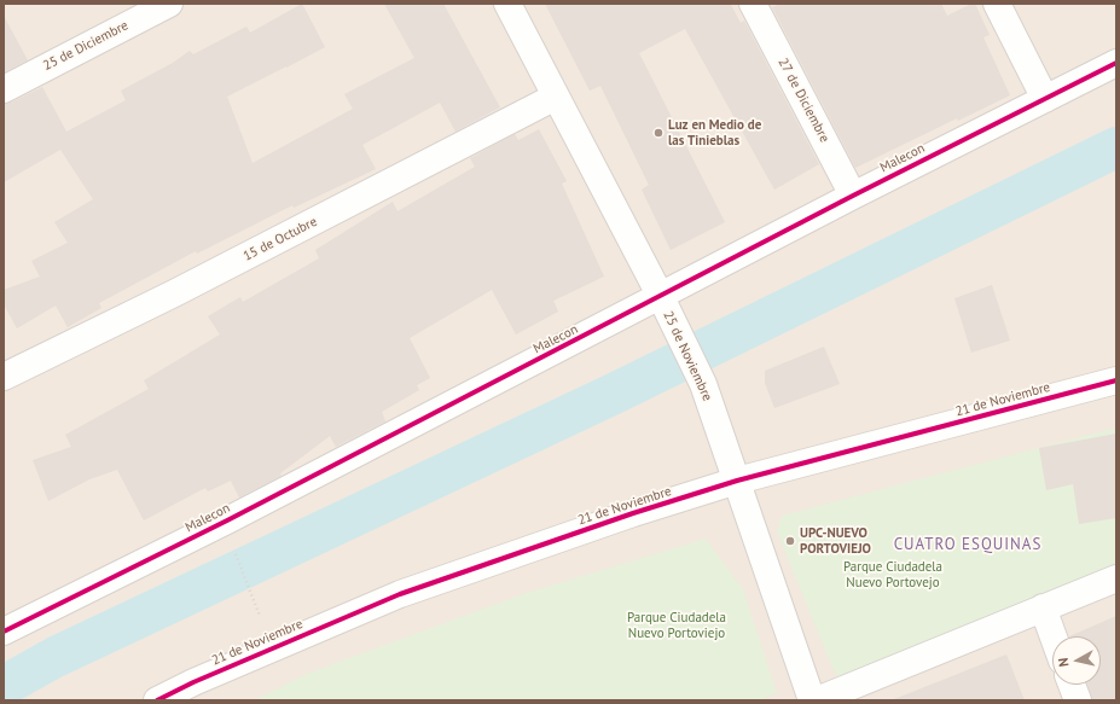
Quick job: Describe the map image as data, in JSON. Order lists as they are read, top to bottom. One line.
{"streets":{"street":["25 de Diciembre","27 de Diciembre","Malecon","15 de Octubre","25 de Noviembre","21 de Noviembre"]},"crossings":[["27 de Diciembre","Malecon"],["Malecon","25 de Noviembre"],["15 de Octubre","25 de Noviembre"],["25 de Noviembre","21 de Noviembre"]],"districts":["CUATRO ESQUINAS"],"parks":["Parque Ciudadela Nuevo Portovejo","Parque Ciudadela Nuevo Portoviejo"],"places":["Luz en Medio de las Tinieblas","UPC-NUEVO PORTOVIEJO"],"north":"left"}
